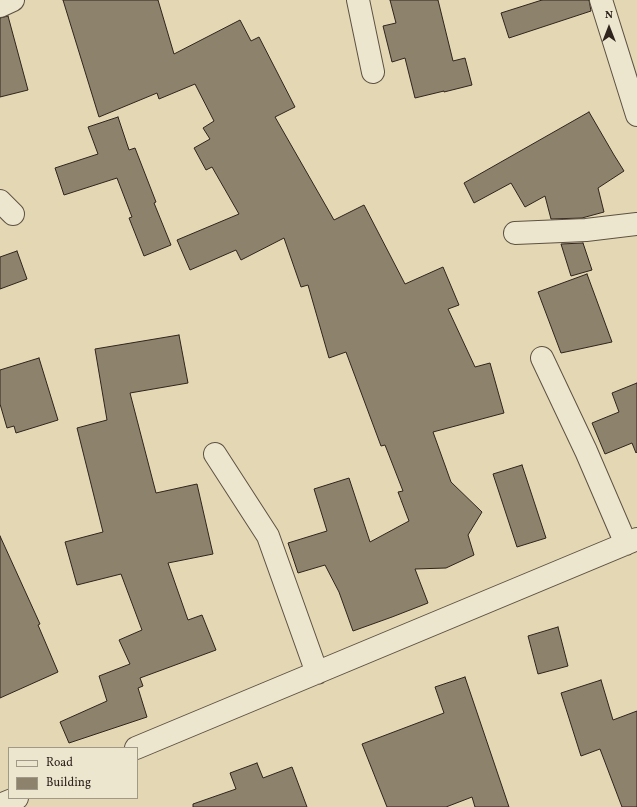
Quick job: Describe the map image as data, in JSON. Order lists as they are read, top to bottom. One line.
{"legend":["Road","Building"],"north":"top"}
